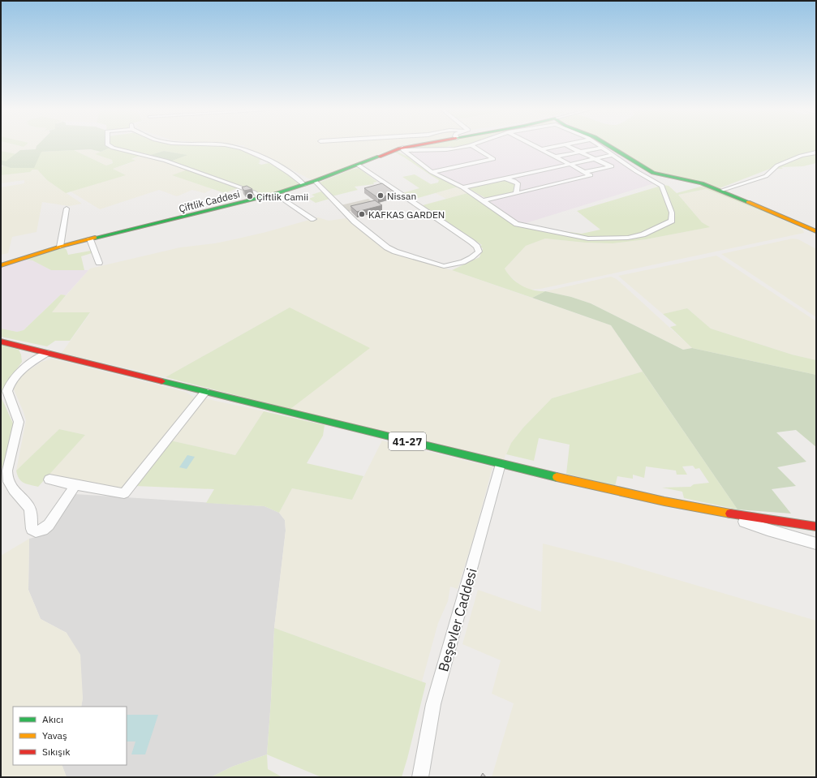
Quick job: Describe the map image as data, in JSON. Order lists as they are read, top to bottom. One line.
{"streets":{"street":["Çiftlik Caddesi","41-27","Beşevler Caddesi"]},"crossings":[["41-27","Beşevler Caddesi"]],"places":["Nissan","Çiftlik Camii","KAFKAS GARDEN"],"legend":["Akıcı","Yavaş","Sıkışık"]}
